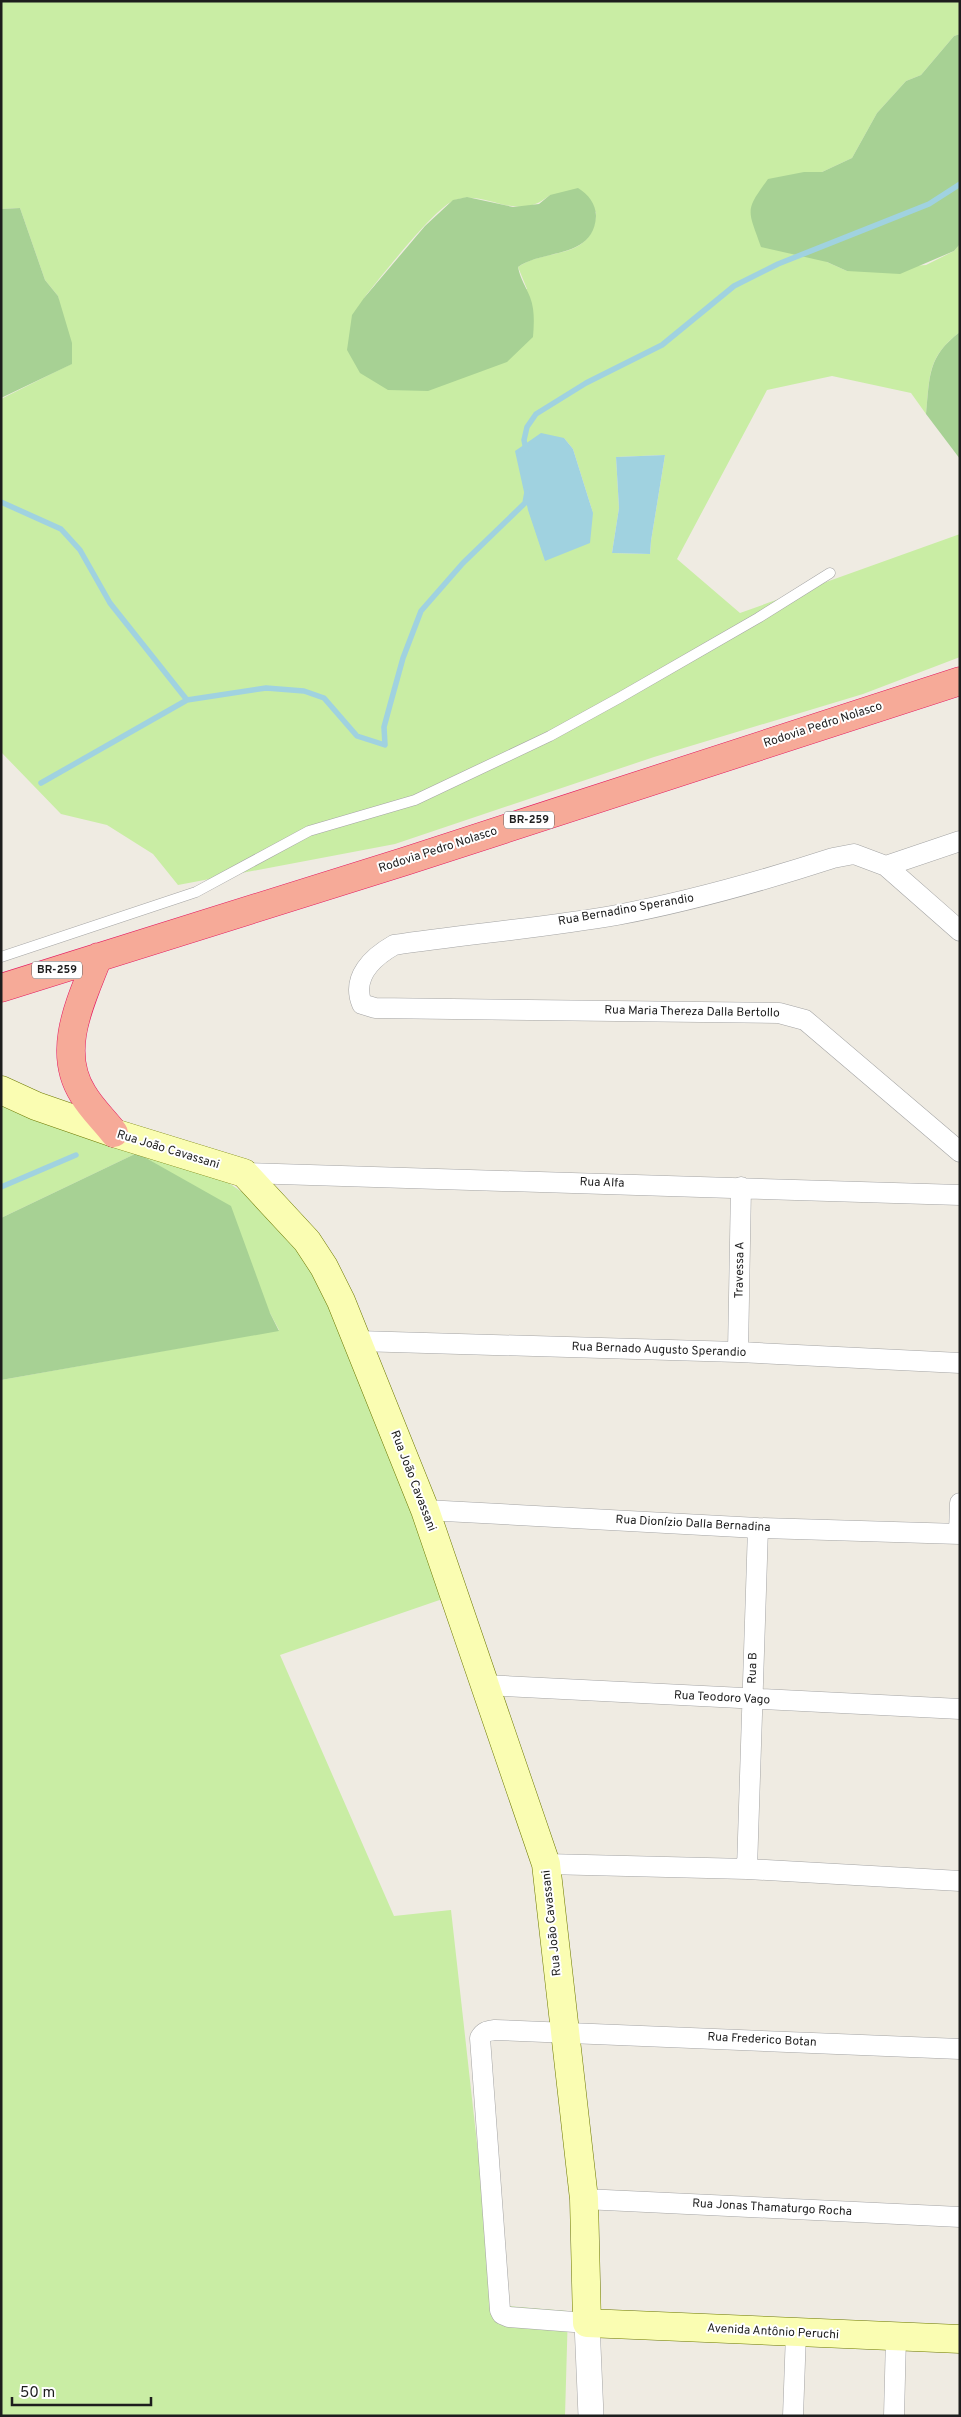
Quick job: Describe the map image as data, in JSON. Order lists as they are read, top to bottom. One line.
{"streets":{"highway":["Rodovia Pedro Nolasco","BR-259"],"main road":["Rua João Cavassani","Avenida Antônio Peruchi"],"street":["Rua Bernadino Sperandio","Rua Maria Thereza Dalla Bertollo","Rua Alfa","Travessa A","Rua Bernado Augusto Sperandio","Rua Dionízio Dalla Bernadina","Rua B","Rua Teodoro Vago","Rua Frederico Botan","Rua Jonas Thamaturgo Rocha"]},"crossings":[["Rua Bernadino Sperandio","Rua Maria Thereza Dalla Bertollo"],["Rua João Cavassani","Rua Alfa"],["Rua João Cavassani","Rua Bernado Augusto Sperandio"],["Rua João Cavassani","Rua Dionízio Dalla Bernadina"],["Rua João Cavassani","Rua Teodoro Vago"],["Rua João Cavassani","Rua Frederico Botan"],["Rua João Cavassani","Rua Jonas Thamaturgo Rocha"],["Rua João Cavassani","Avenida Antônio Peruchi"],["Rua Alfa","Travessa A"],["Travessa A","Rua Bernado Augusto Sperandio"],["Rua Dionízio Dalla Bernadina","Rua B"],["Rua B","Rua Teodoro Vago"]],"scale_bar":"50 m"}
